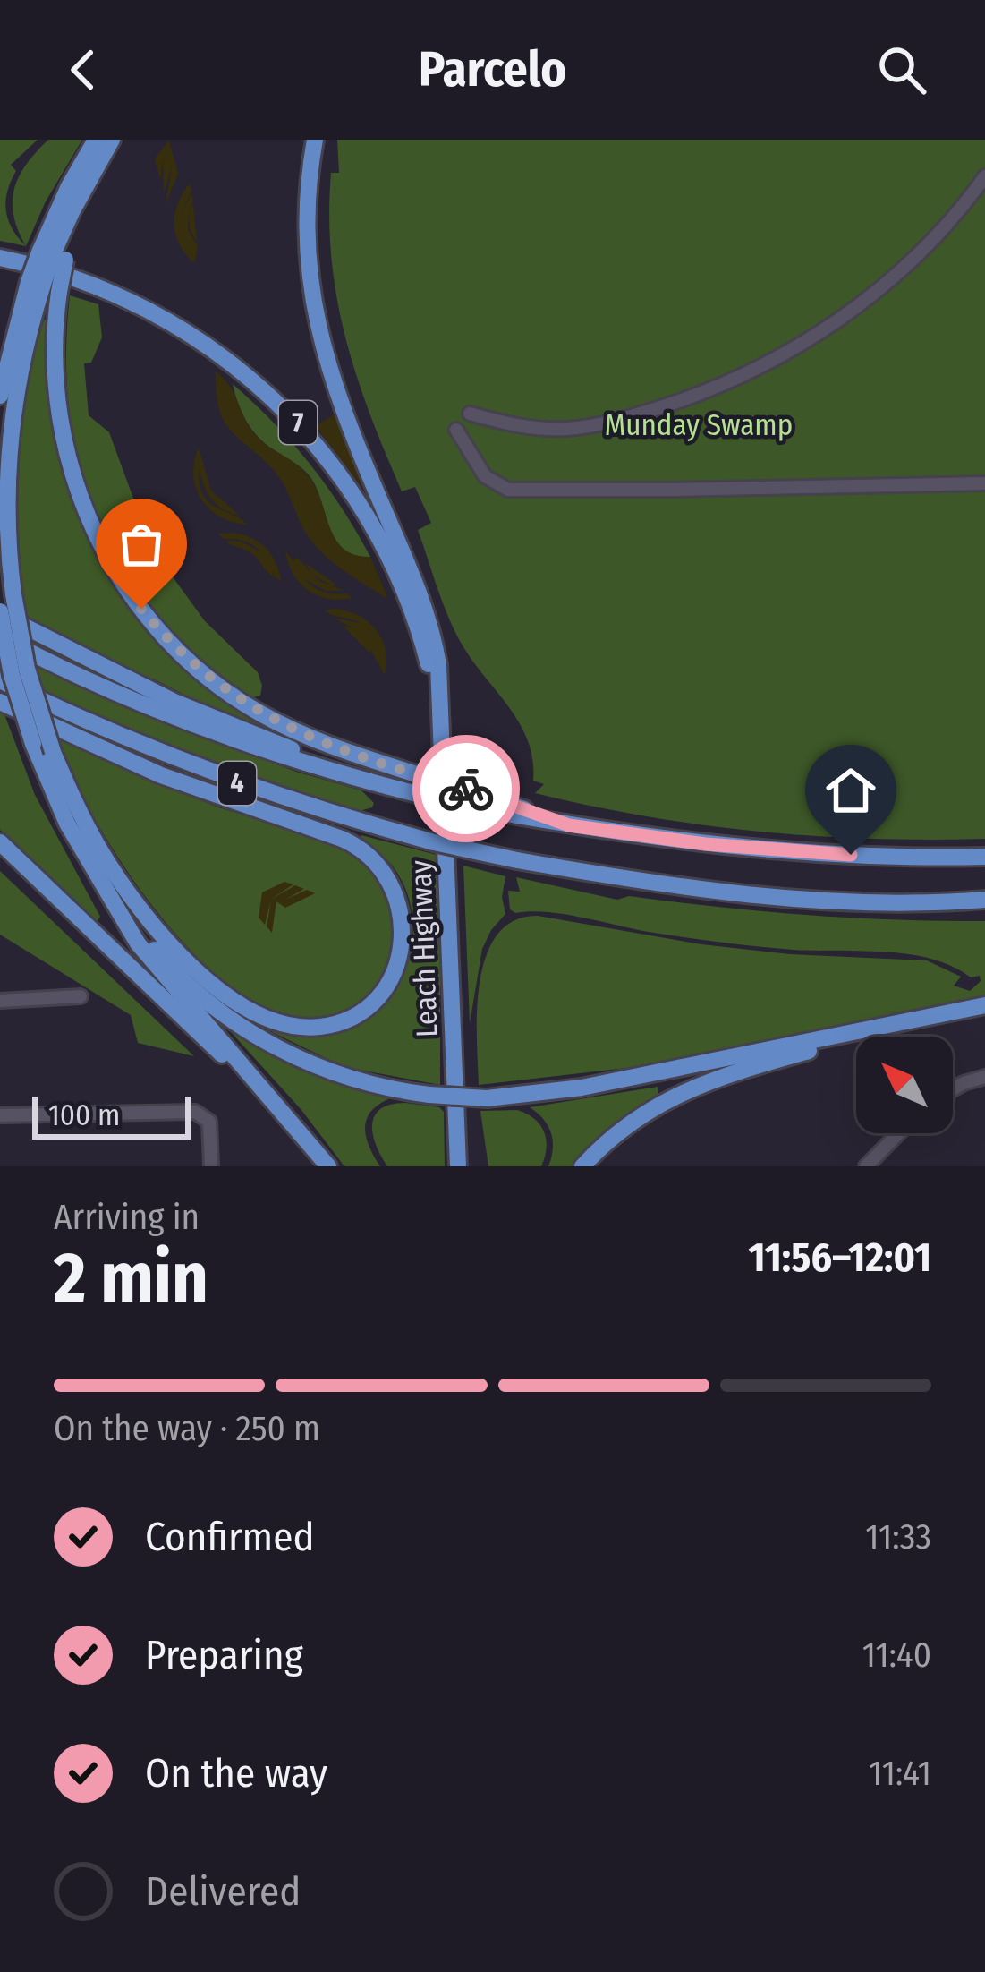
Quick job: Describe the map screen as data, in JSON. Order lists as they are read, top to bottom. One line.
{"streets":{"highway":["7","4","Leach Highway"]},"crossings":[["7","Leach Highway"]],"parks":["Munday Swamp"],"scale_bar":"100 m","north":"top left","page":{"header":"Parcelo","scale":"100 m","heading":["2 min","Arriving in","11:56–12:01"],"bar":"On the way · 250 m","list":[["Confirmed","11:33"],["Preparing","11:40"],["On the way","11:41"],"Delivered"]}}
